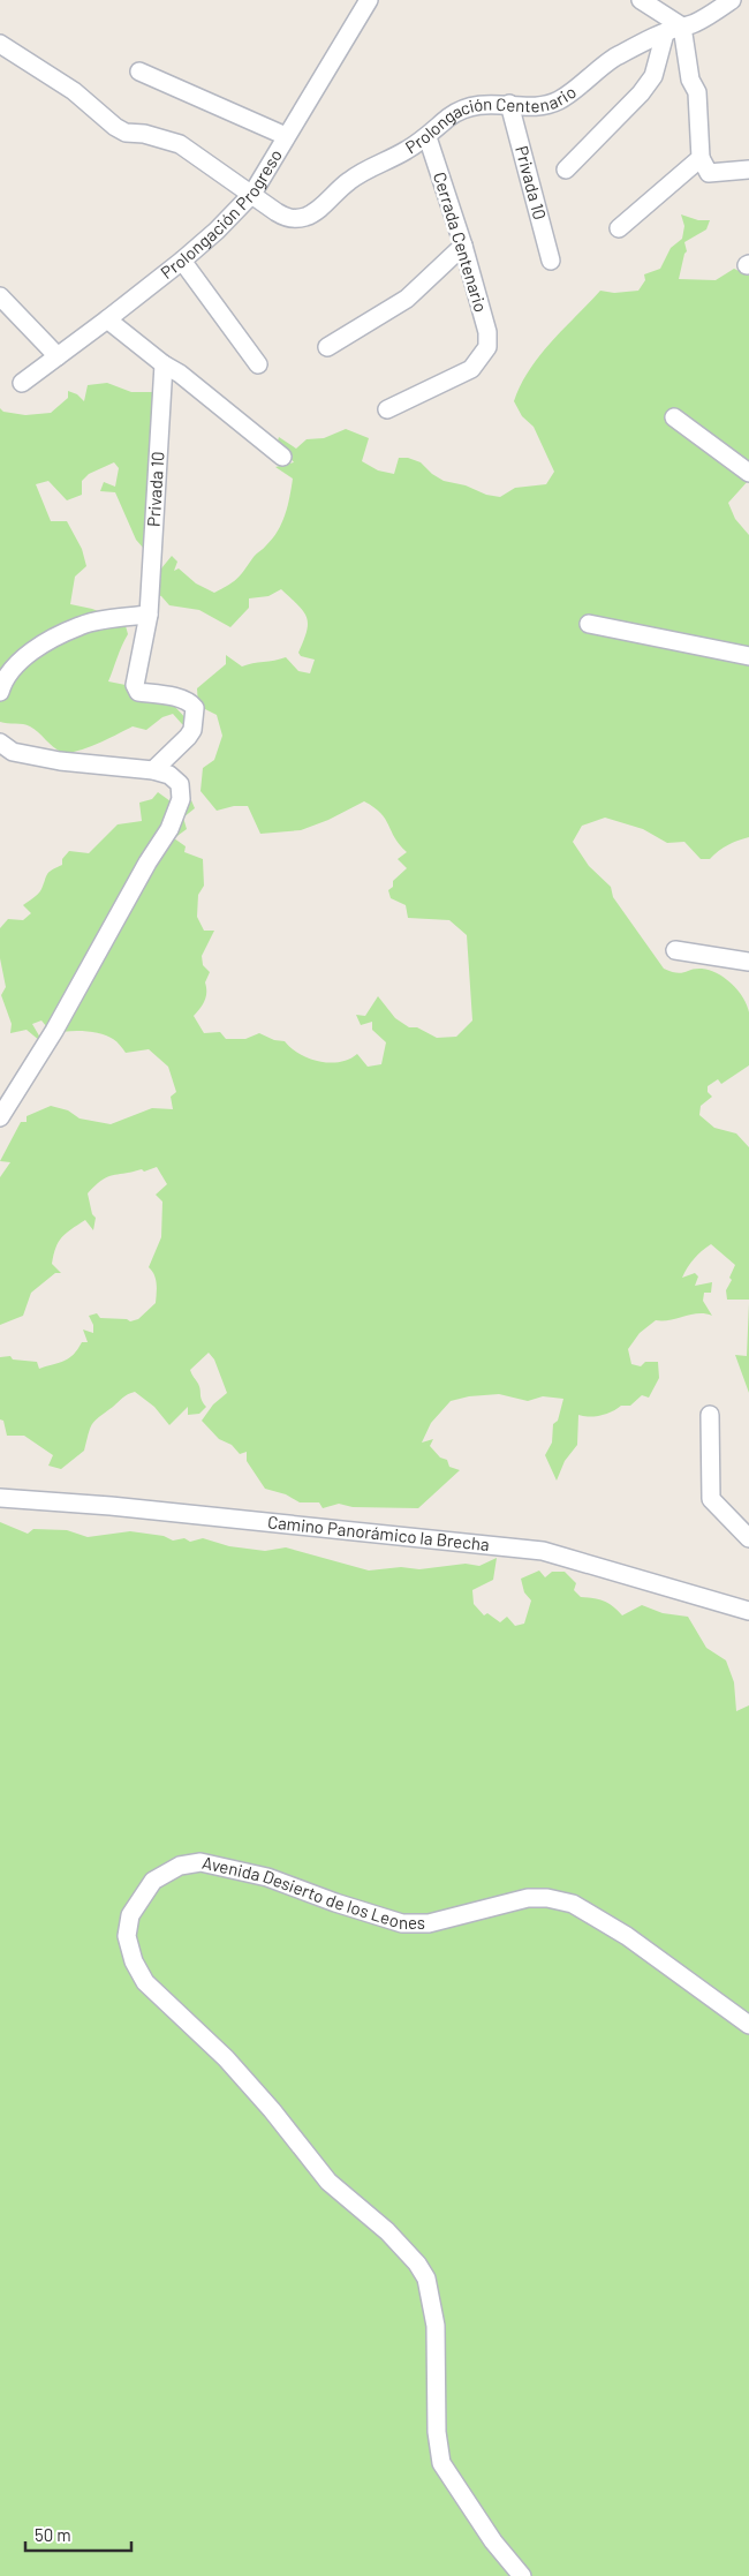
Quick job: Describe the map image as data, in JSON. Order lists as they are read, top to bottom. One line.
{"streets":{"street":["Prolongación Centenario","Privada 10","Prolongación Progreso","Cerrada Centenario","Camino Panorámico la Brecha","Avenida Desierto de los Leones"]},"crossings":[["Prolongación Centenario","Privada 10"],["Prolongación Centenario","Prolongación Progreso"],["Prolongación Centenario","Cerrada Centenario"]],"scale_bar":"50 m"}
